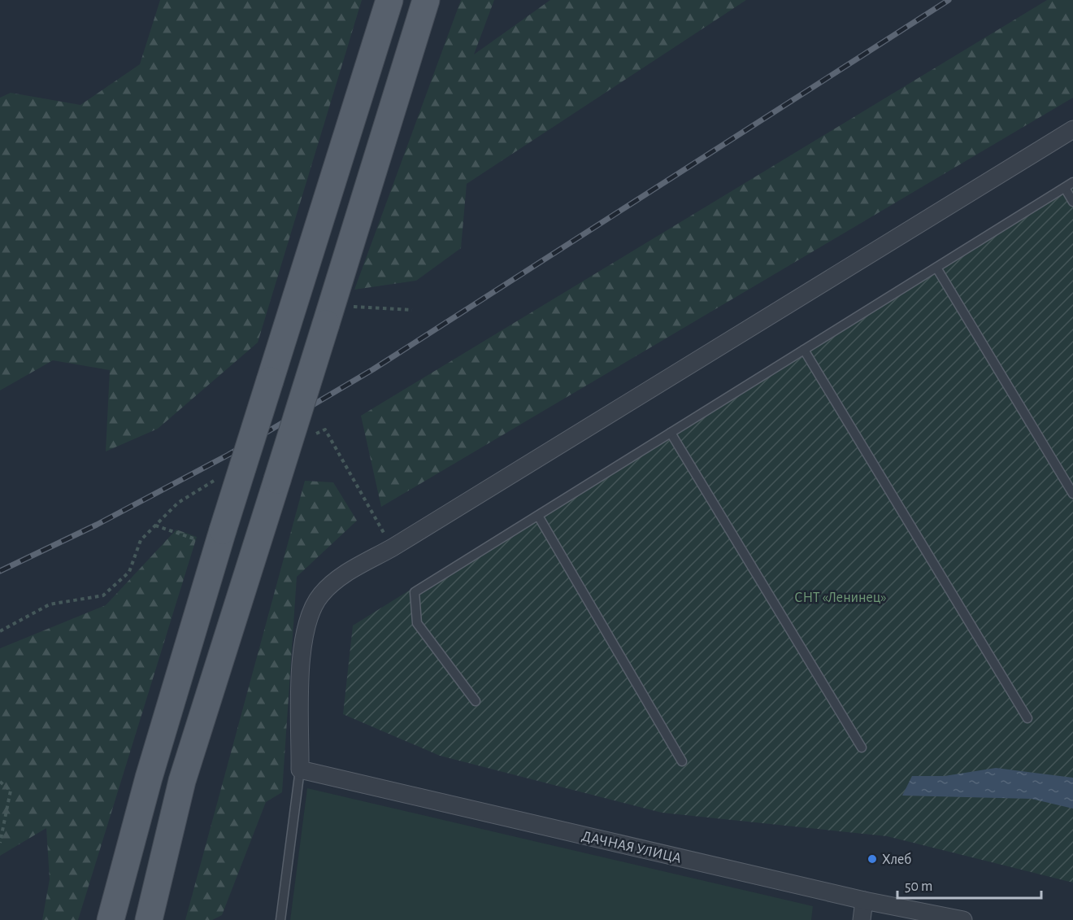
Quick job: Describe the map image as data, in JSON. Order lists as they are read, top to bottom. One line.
{"streets":{"street":["ДАЧНАЯ УЛИЦА"]},"parks":["СНТ «Ленинец»"],"places":["Хлеб"],"scale_bar":"50 m"}
